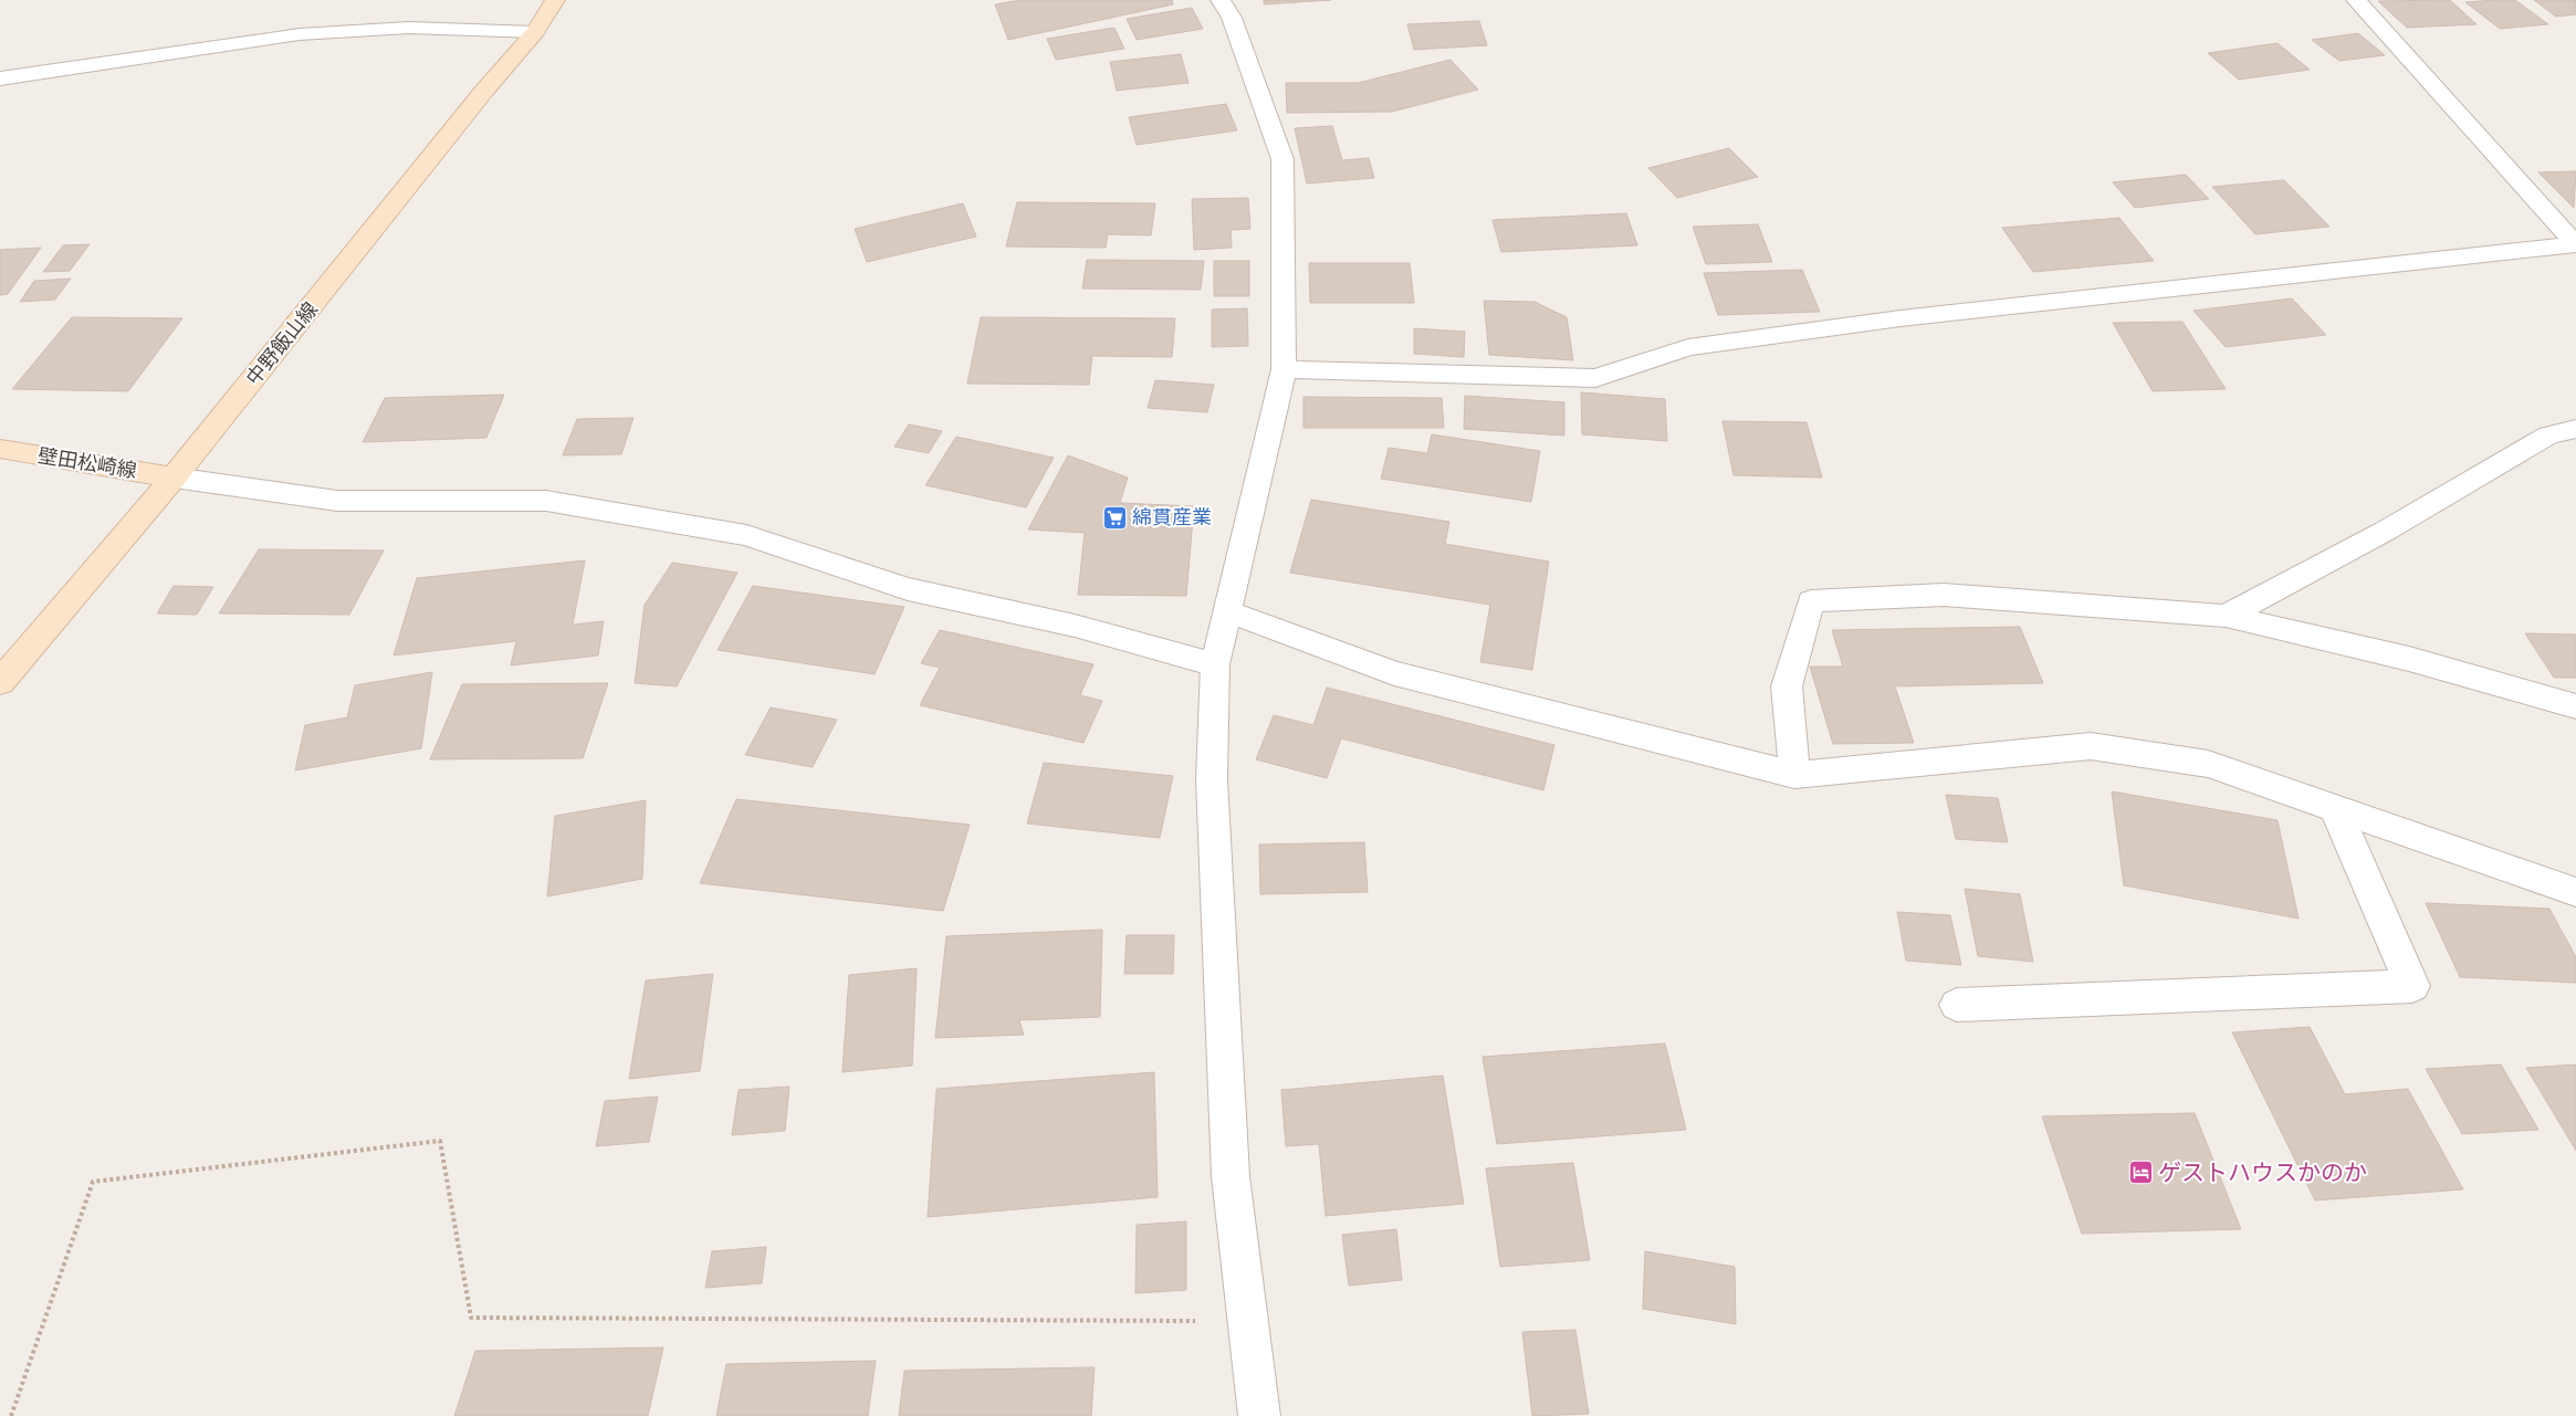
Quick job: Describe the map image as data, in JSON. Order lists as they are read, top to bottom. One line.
{"streets":{"main road":["中野飯山線","壁田松崎線"]},"crossings":[["中野飯山線","壁田松崎線"]],"places":{"supermarket":["綿貫産業"],"hotel":["ゲストハウスかのか"]}}
